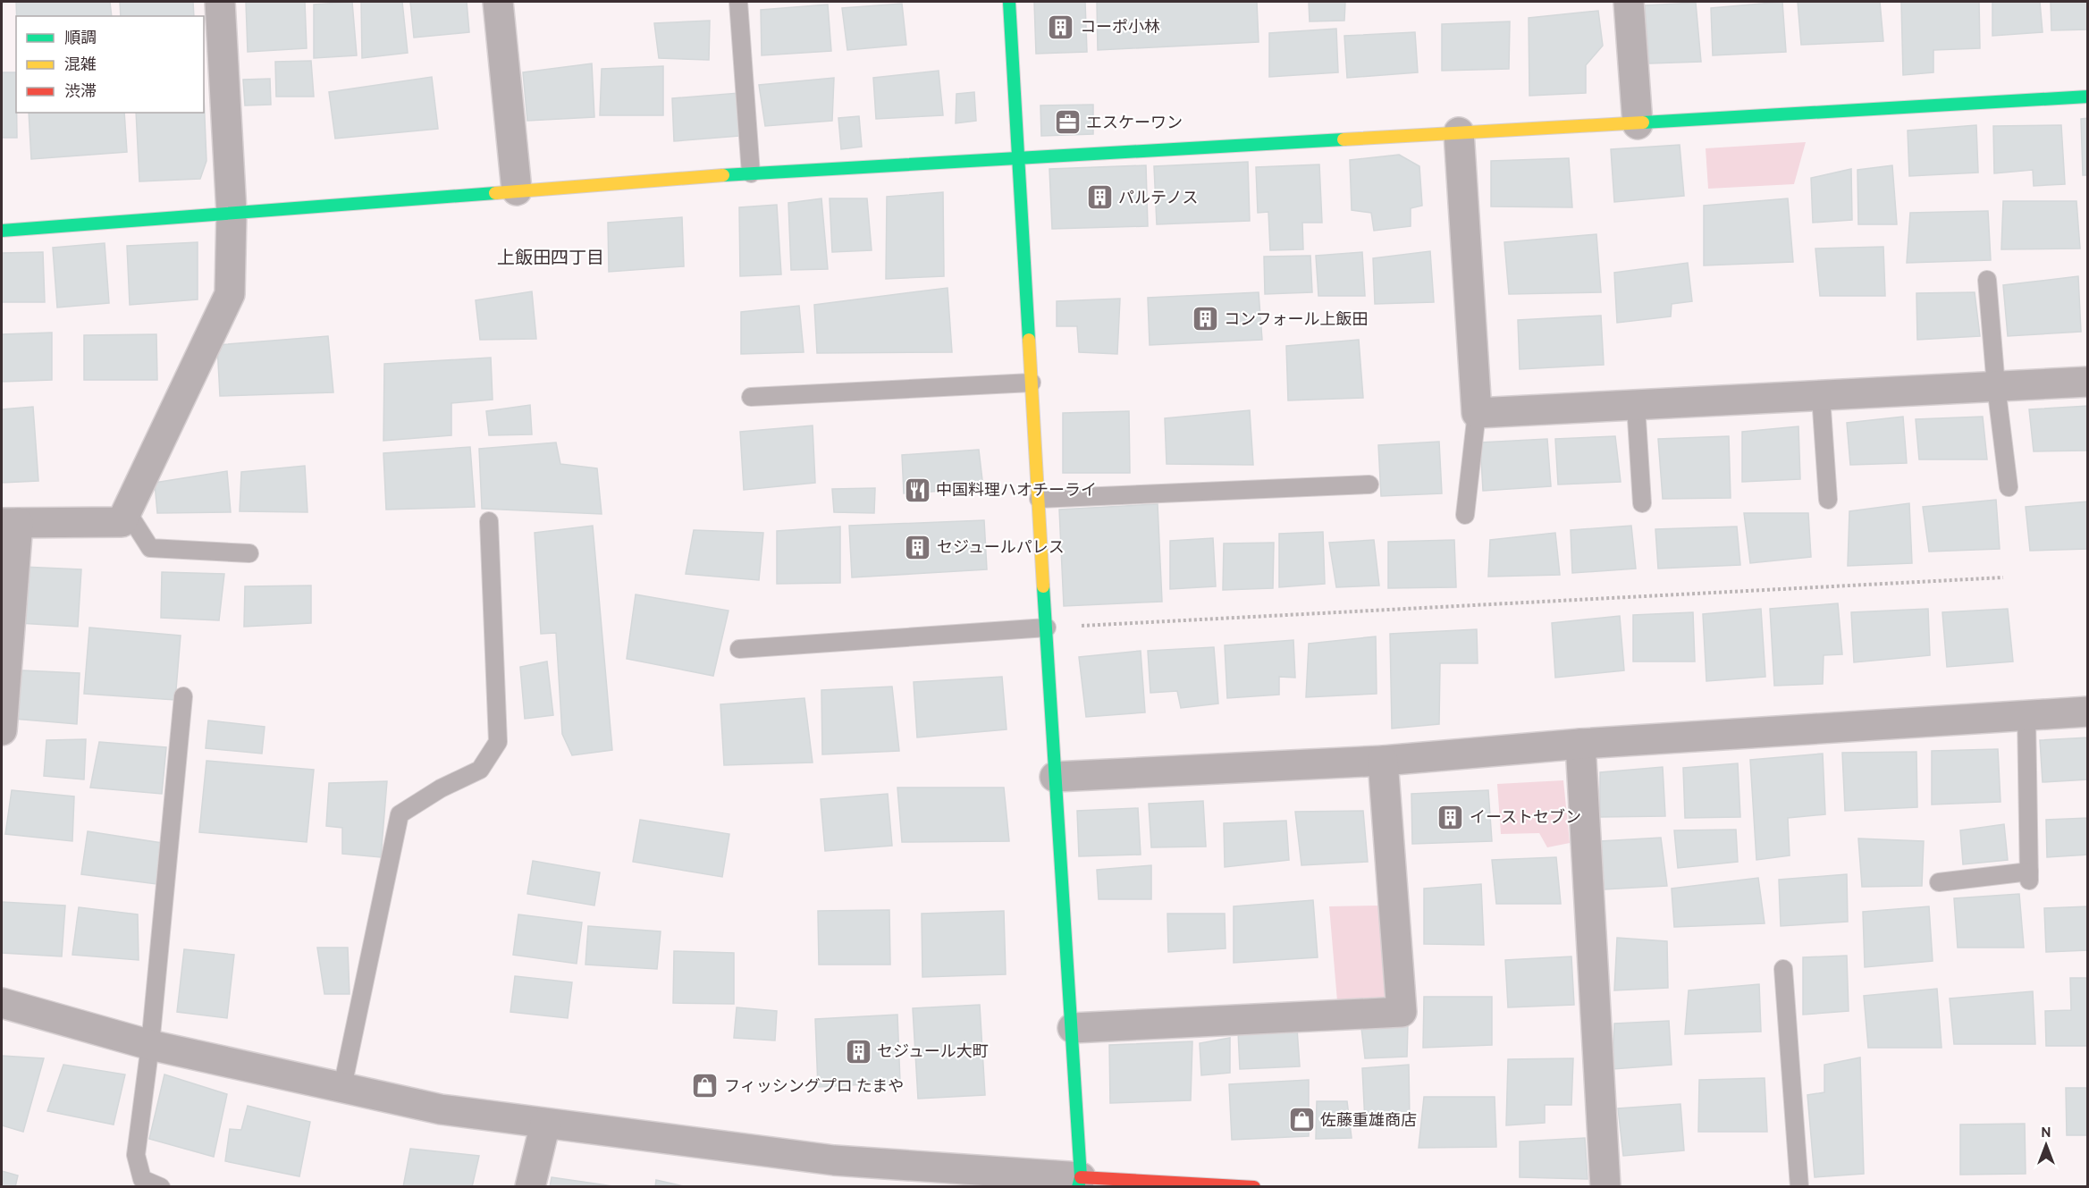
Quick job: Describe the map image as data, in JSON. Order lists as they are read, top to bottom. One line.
{"districts":["上飯田四丁目"],"places":{"building":["コーポ小林","パルテノス","コンフォール上飯田","セジュールパレス","イーストセブン","セジュール大町"],"office":["エスケーワン"],"restaurant":["中国料理ハオチーライ"],"shop":["フィッシングプロ たまや","佐藤重雄商店"]},"legend":["順調","混雑","渋滞"],"north":"top"}
